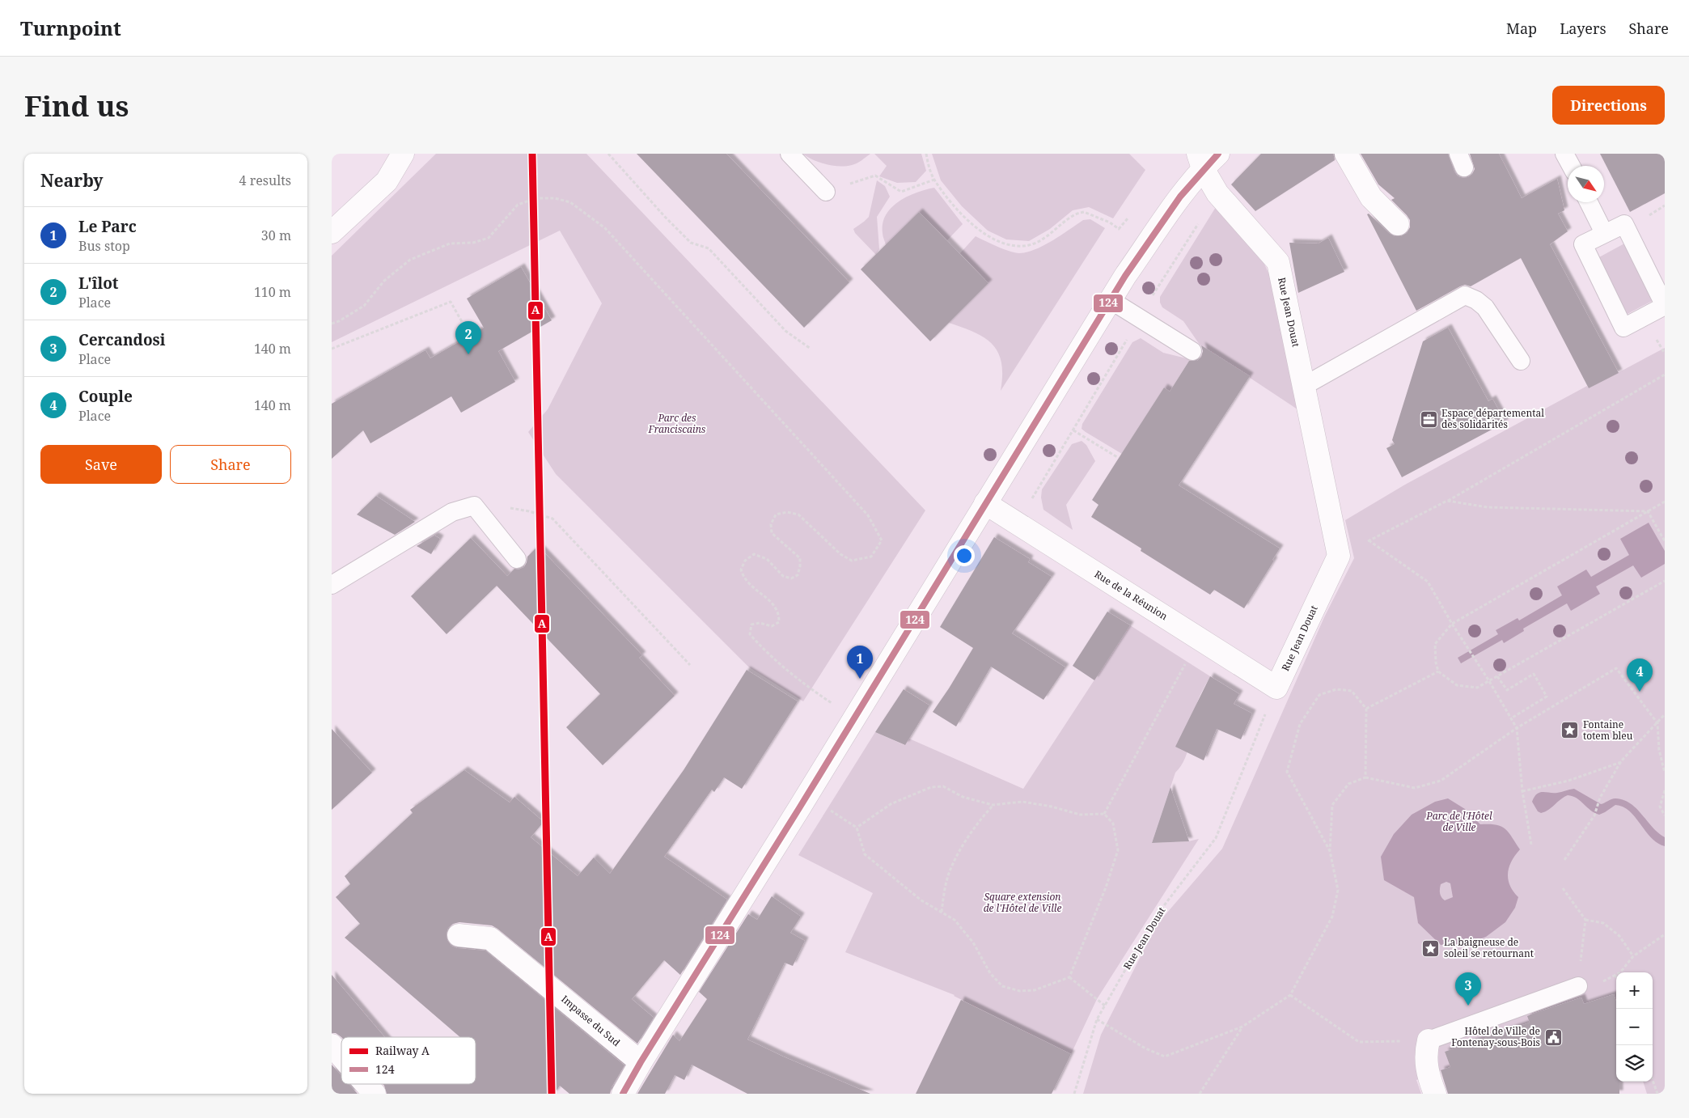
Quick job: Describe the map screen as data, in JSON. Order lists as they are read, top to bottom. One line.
{"streets":{"street":["Rue Jean Douat","Rue de la Réunion","Impasse du Sud"]},"crossings":[["Rue Jean Douat","Rue de la Réunion"]],"parks":["Parc des Franciscains","Parc de l'Hôtel de Ville","Square extension de l'Hôtel de Ville"],"places":{"office":["Espace départemental des solidarités"],"place":["Fontaine totem bleu","La baigneuse de soleil se retournant"],"public building":["Hôtel de Ville de Fontenay-sous-Bois"]},"lines":["rail line A","transit line 124"],"legend":["Railway A","124"],"north":"bottom right","page":{"header":"Turnpoint","nav":["Map","Layers","Share"],"buttons":["Directions",["Save","Share"]],"title":"Find us","heading":["Nearby","4 results"],"list":[{"mark":"1","name":"Le Parc","note":"Bus stop","value":"30 m"},{"mark":"2","name":"L'îlot","note":"Place","value":"110 m"},{"mark":"3","name":"Cercandosi","note":"Place","value":"140 m"},{"mark":"4","name":"Couple","note":"Place","value":"140 m"}],"pins":["2","1","4","3"],"map_buttons":["+","−"]}}
